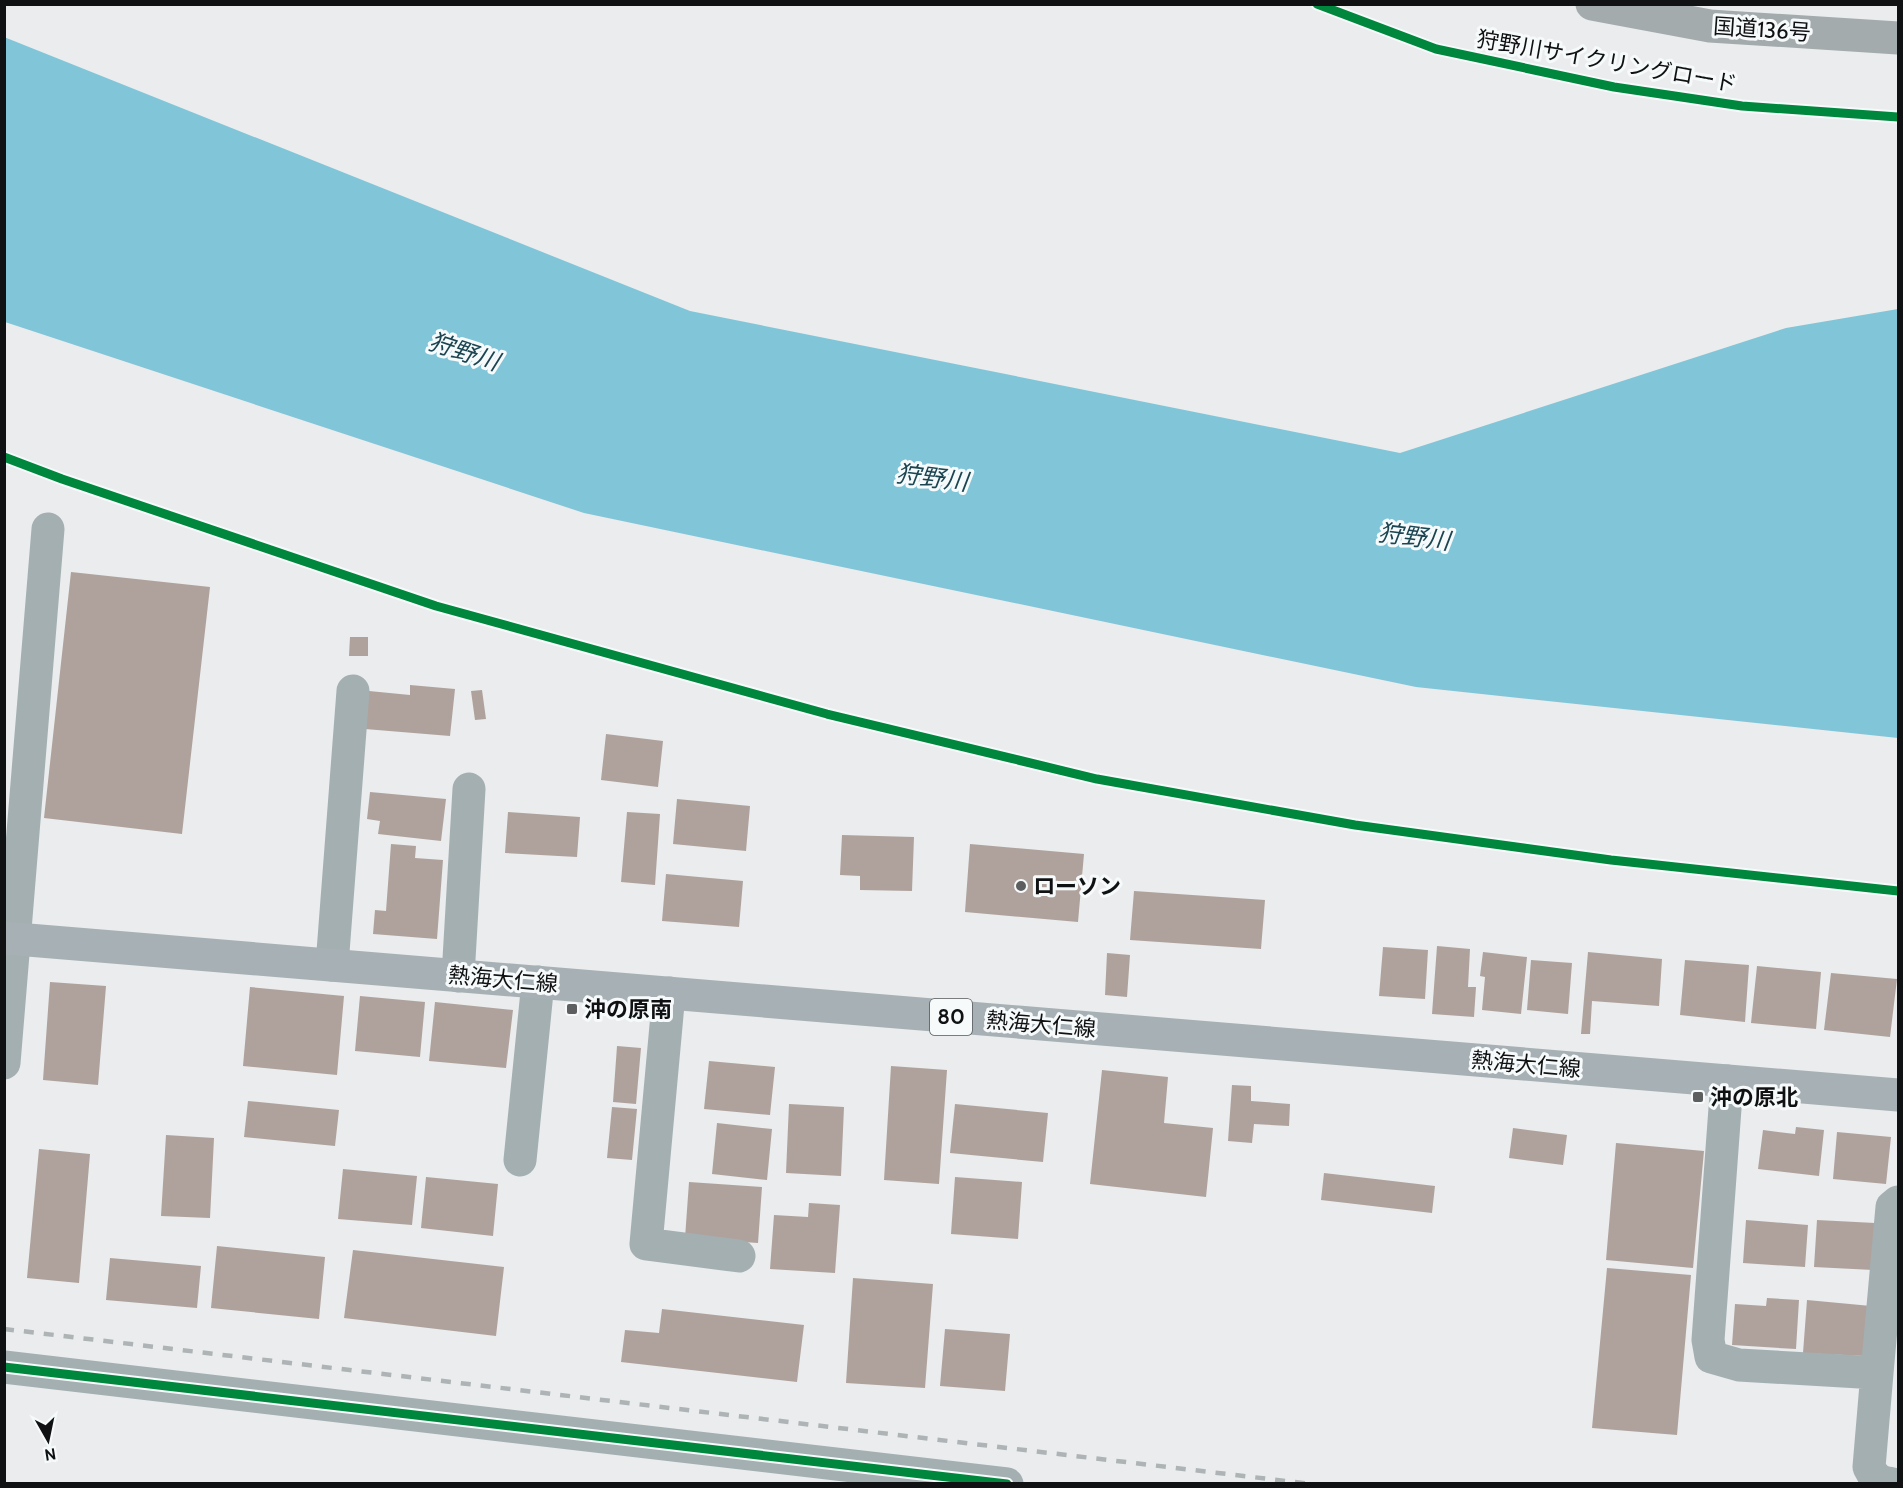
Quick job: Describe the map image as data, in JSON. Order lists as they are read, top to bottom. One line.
{"streets":{"highway":["国道136号"],"main road":["熱海大仁線","80"],"cycle path":["狩野川サイクリングロード"]},"water":["狩野川"],"places":{"other":["ローソン"],"transit":["沖の原南","沖の原北"]},"north":"bottom"}
